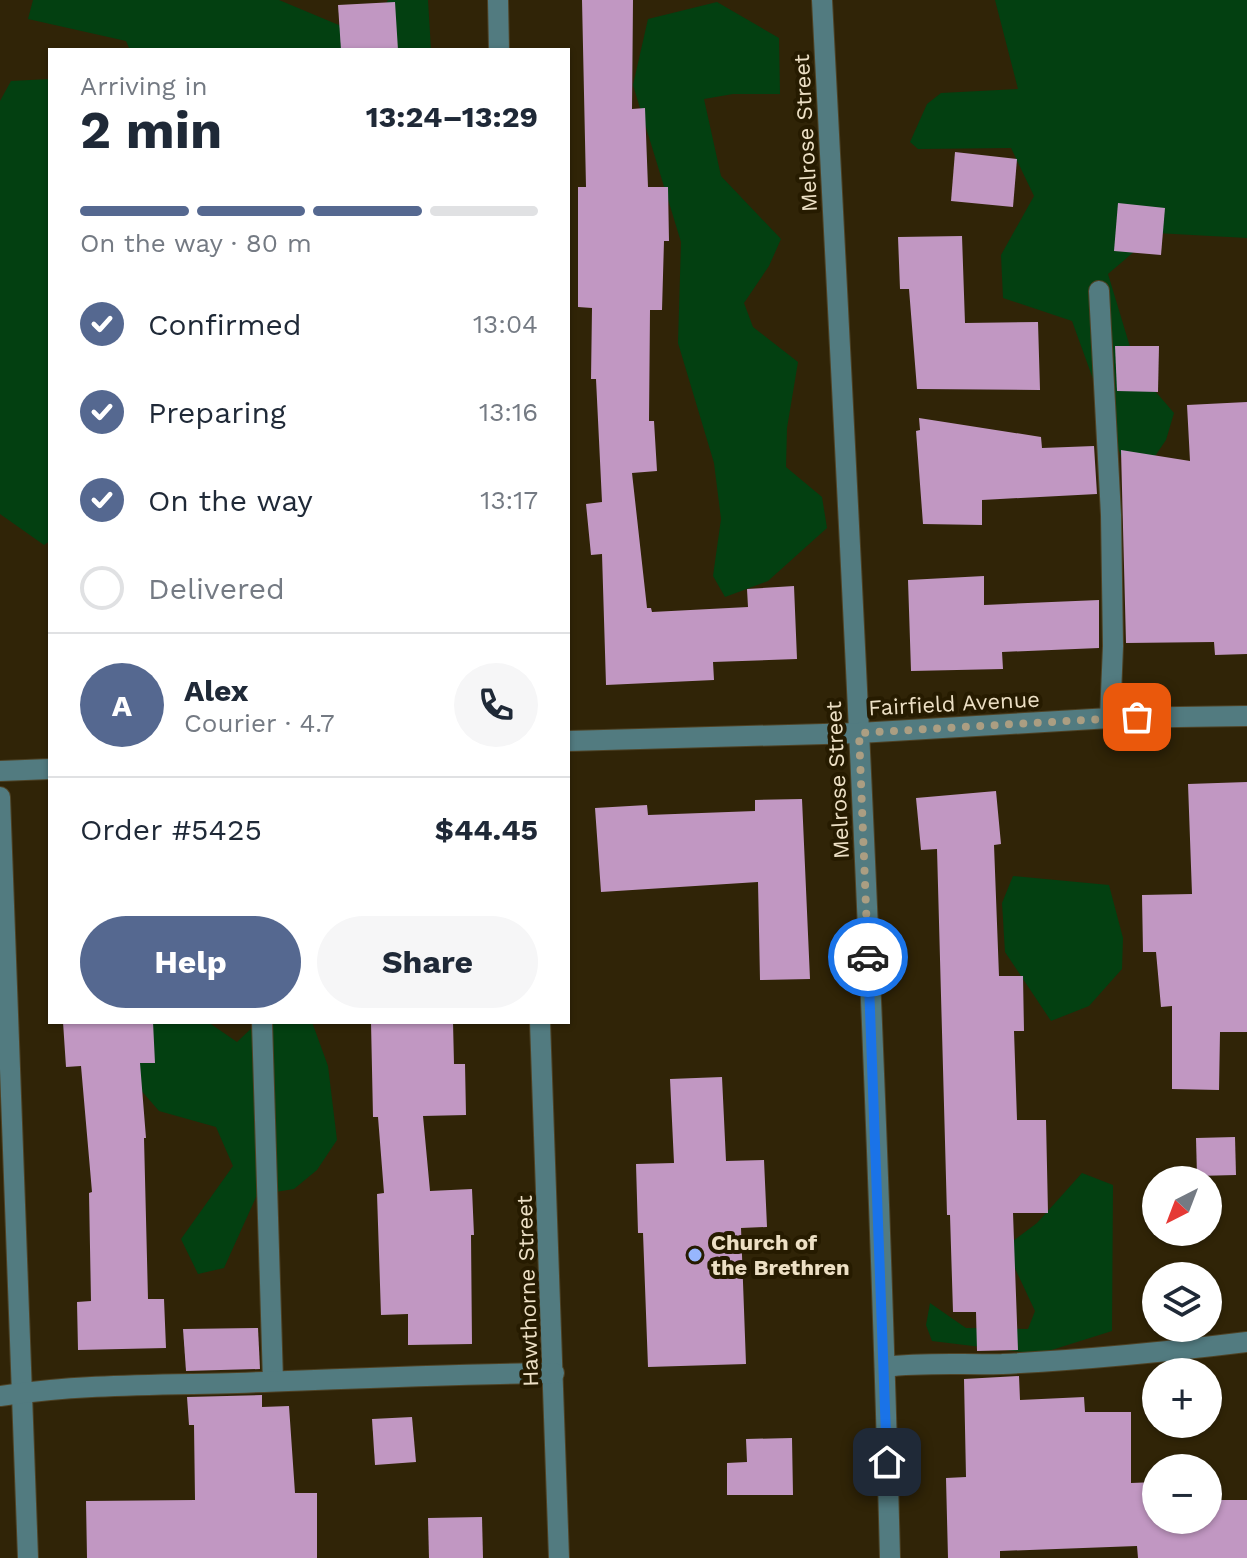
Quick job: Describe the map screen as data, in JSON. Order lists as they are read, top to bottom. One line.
{"streets":{"street":["Melrose Street","Fairfield Avenue","Hawthorne Street"]},"crossings":[["Melrose Street","Fairfield Avenue"]],"places":["Church of the Brethren"],"north":"bottom left","page":{"heading":["2 min","Arriving in","13:24–13:29"],"panel":["Alex","Courier · 4.7","Order #5425","$44.45"],"bar":"On the way · 80 m","list":[["Confirmed","13:04"],["Preparing","13:16"],["On the way","13:17"],"Delivered"],"round":"A","buttons":["Help","Share"],"map_buttons":["+","−"]}}
